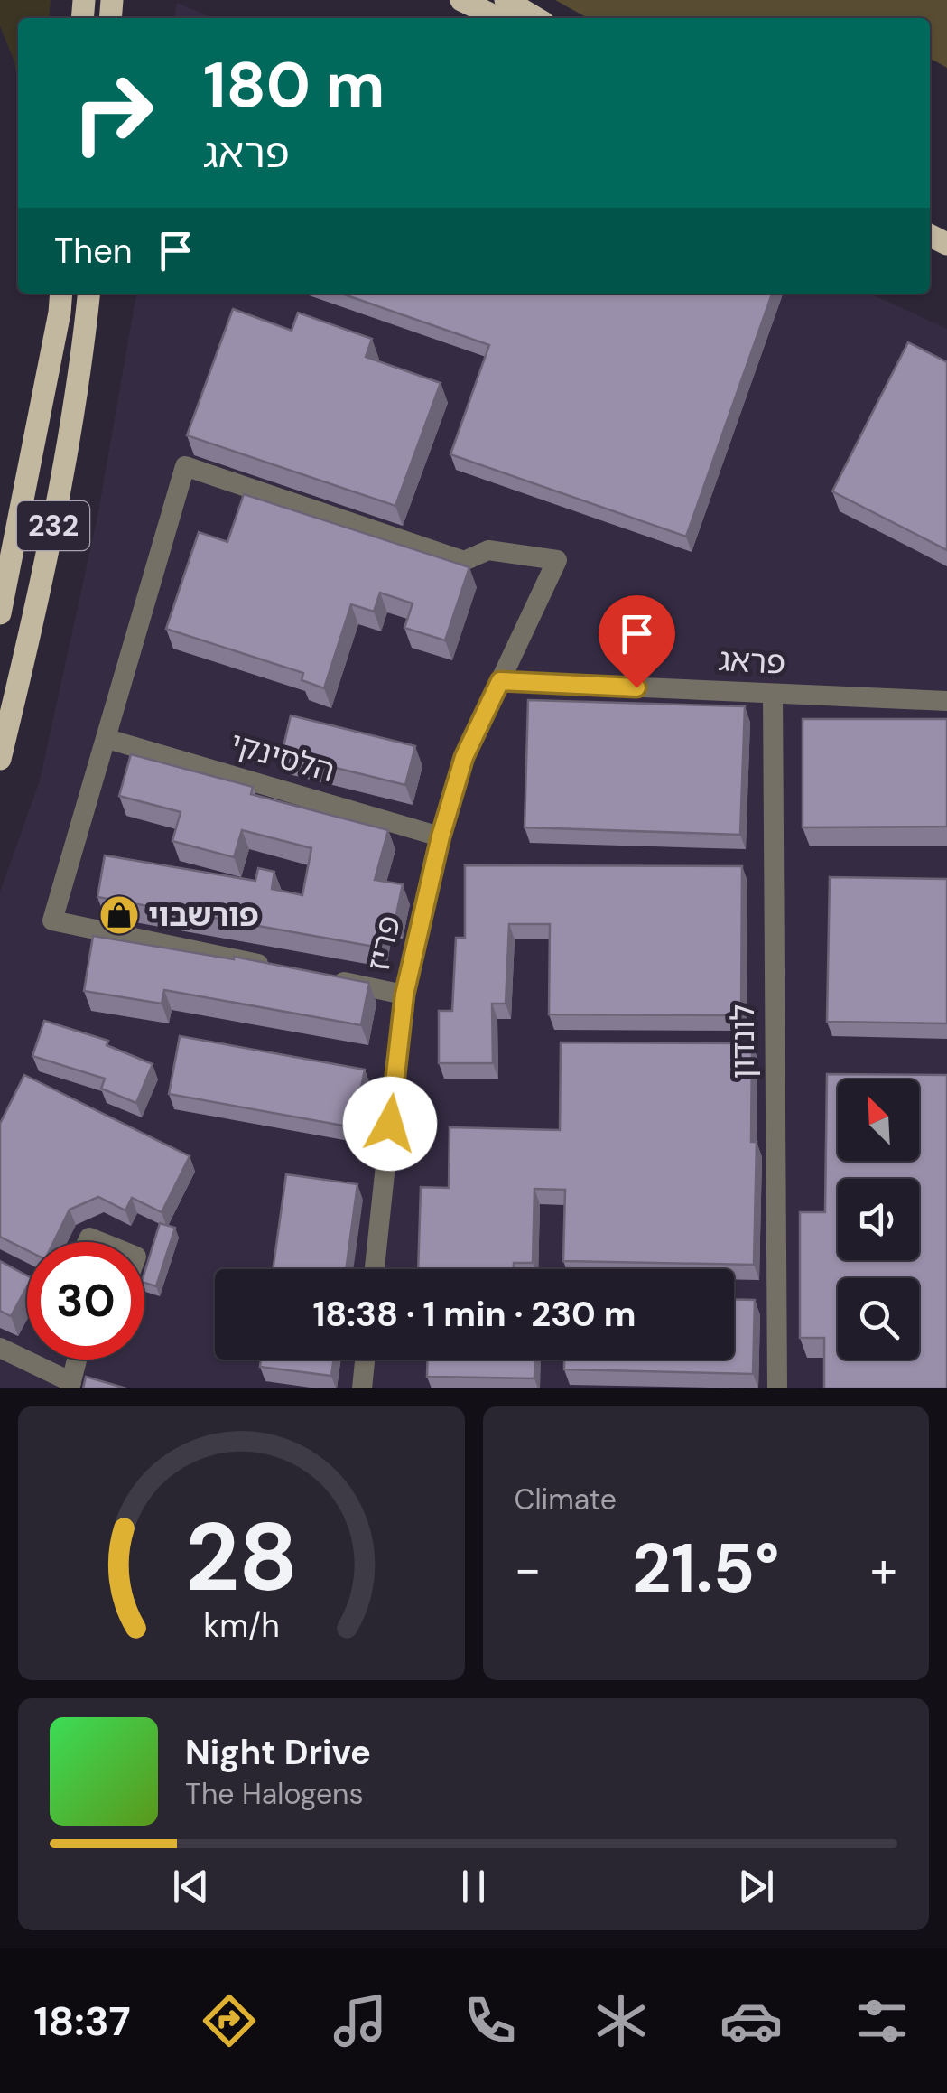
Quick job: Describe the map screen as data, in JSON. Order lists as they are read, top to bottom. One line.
{"streets":{"main road":["232"],"street":["פראג","הלסינקי","פריז","לונדון"]},"crossings":[["פראג","פריז"],["פראג","לונדון"],["הלסינקי","פריז"]],"places":{"shop":["פורשבוי"]},"north":"top left","page":{"turn":["180 m","פראג"],"then":"Then","limit":"30","trip":"18:38 · 1 min · 230 m","tile":"Climate","heat":["−","21.5°","+"],"song":["Night Drive","The Halogens"],"tabs":"18:37","gauge":["28","km/h"]}}
